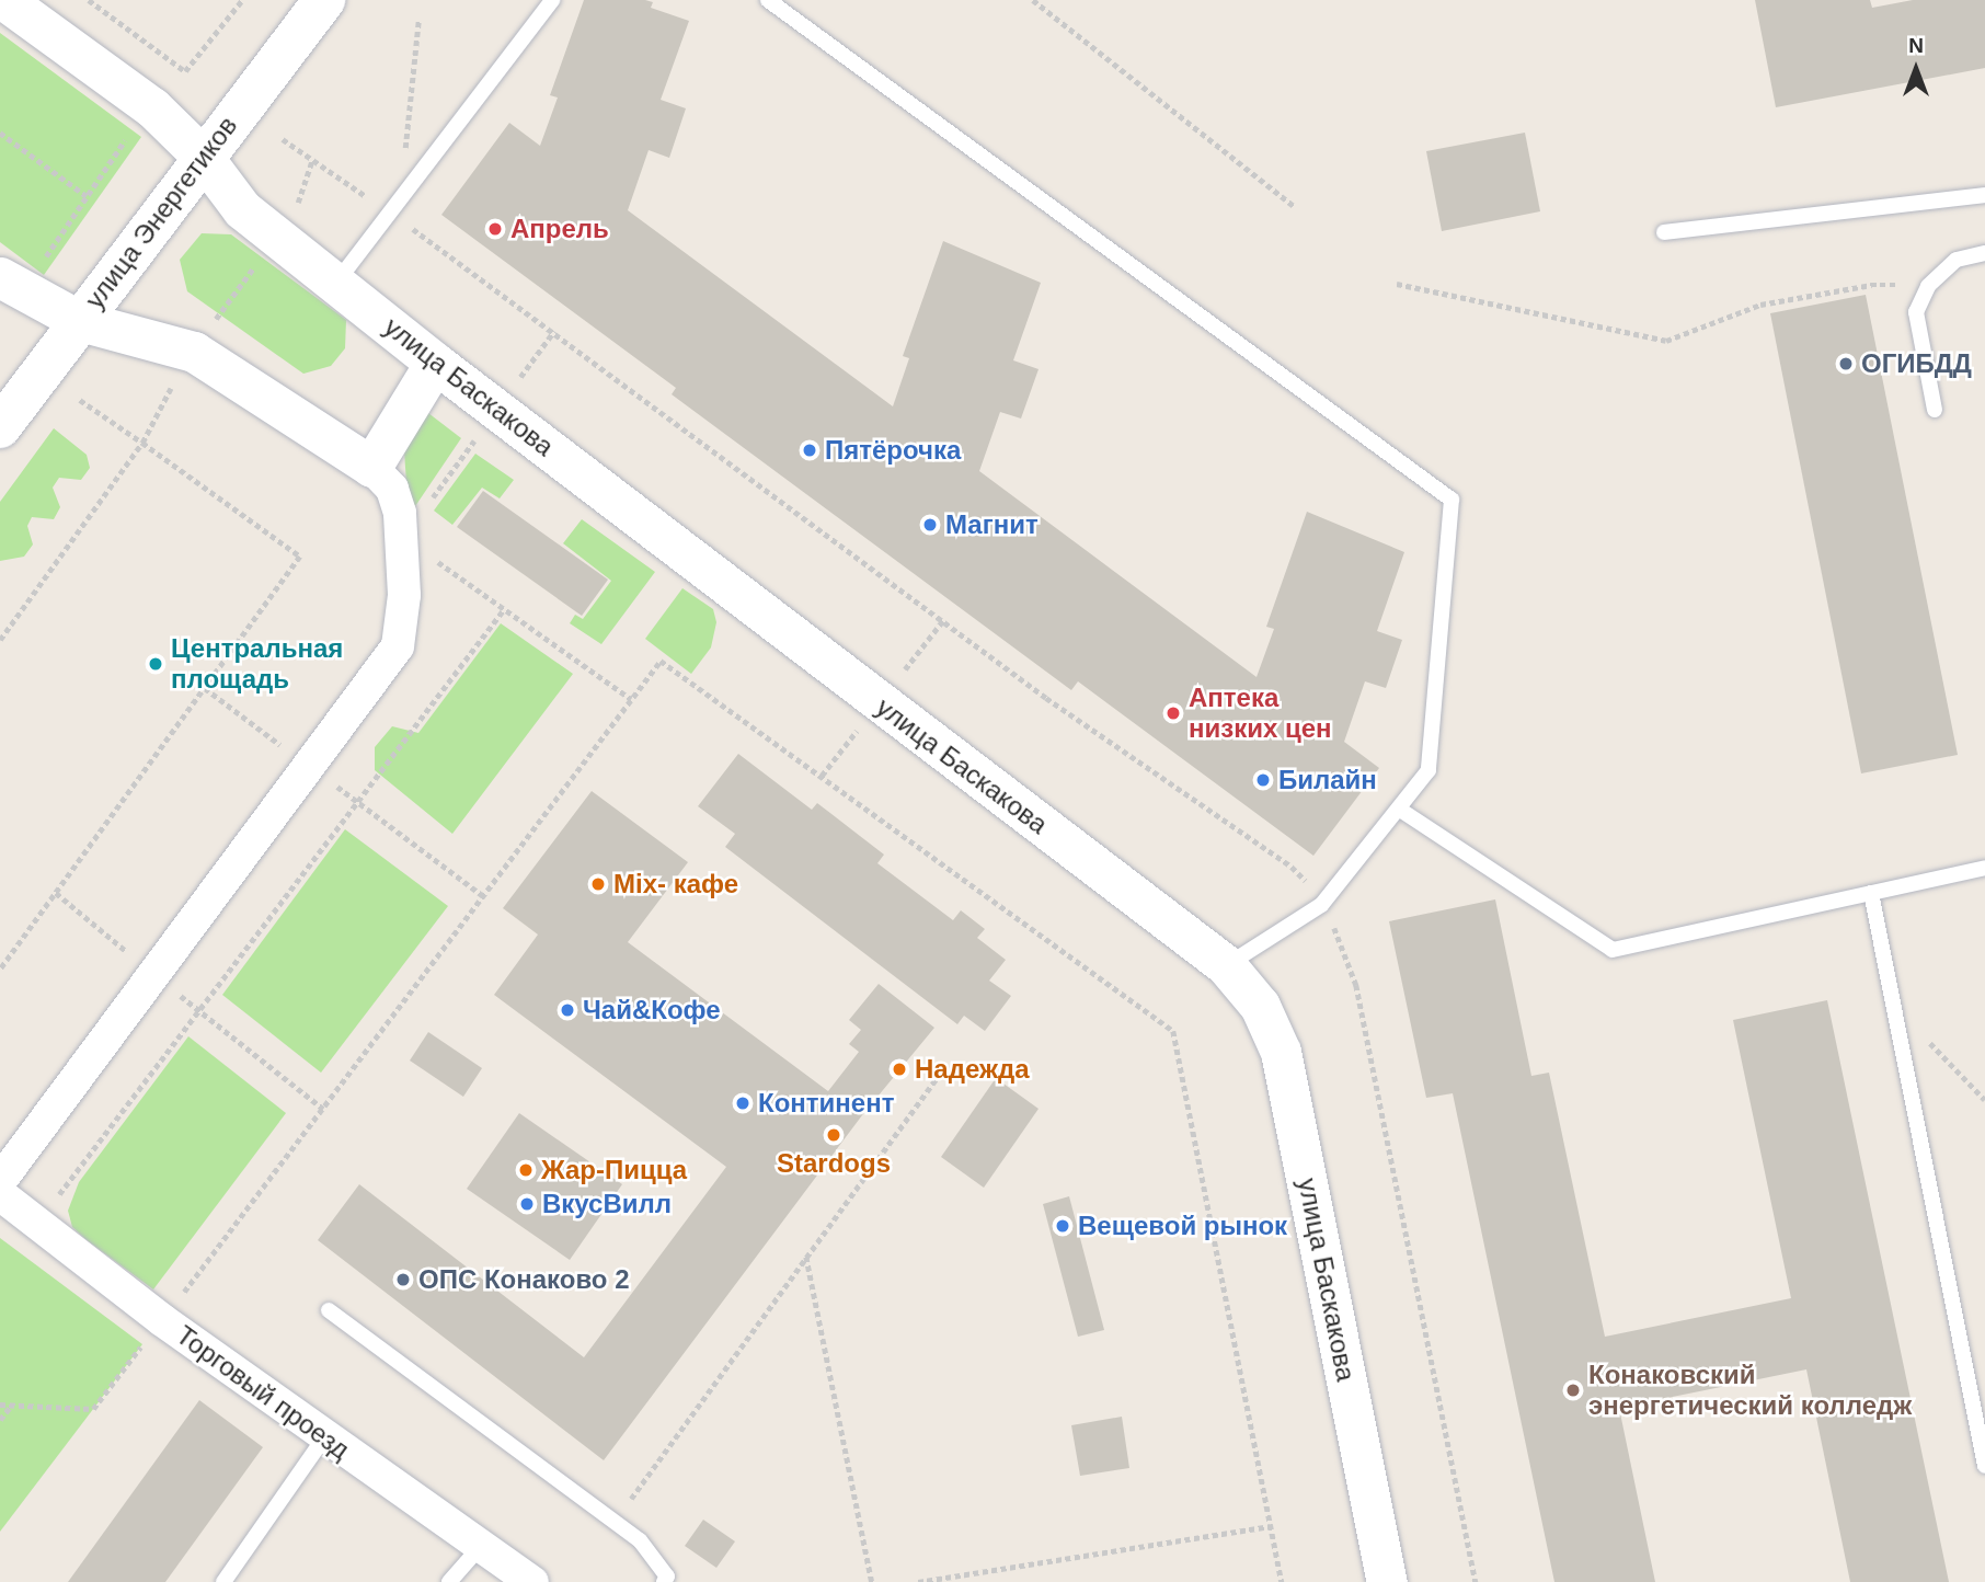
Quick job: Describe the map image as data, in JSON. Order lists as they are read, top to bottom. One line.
{"streets":{"main road":["улица Энергетиков"],"street":["улица Баскакова","Торговый проезд"]},"crossings":[["улица Энергетиков","улица Баскакова"]],"places":["Апрель","ОГИБДД","Пятёрочка","Магнит","Центральная площадь","Аптека низких цен","Билайн","Mix- кафе","Чай&Кофе","Надежда","Континент","Stardogs","Жар-Пицца","ВкусВилл","Вещевой рынок","ОПС Конаково 2","Конаковский энергетический колледж"],"north":"top"}
